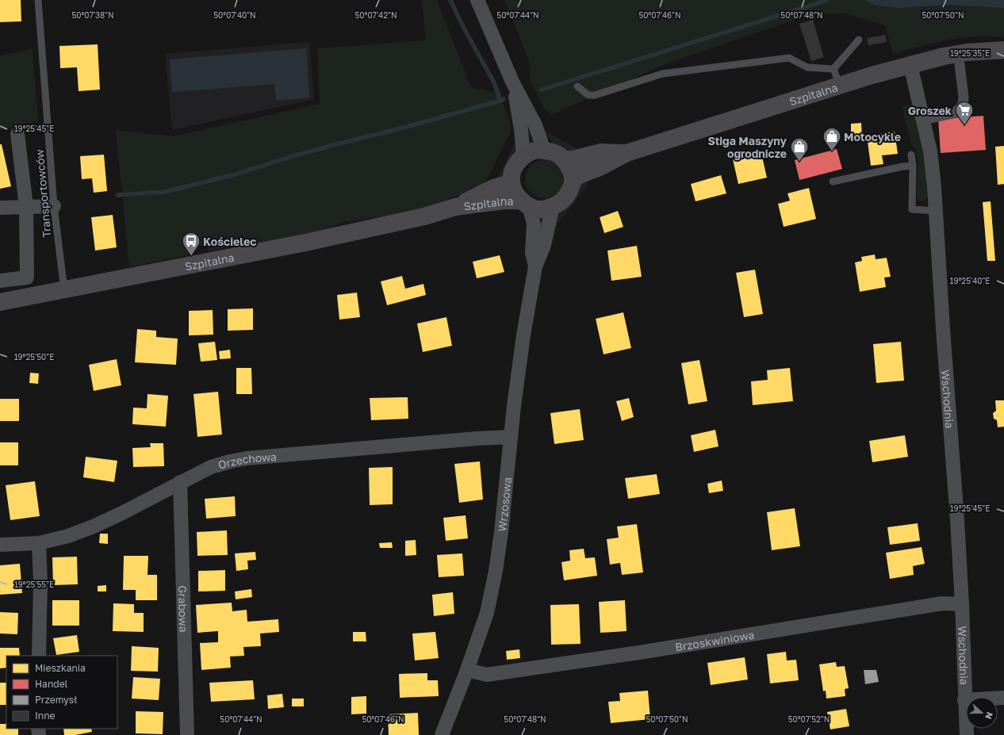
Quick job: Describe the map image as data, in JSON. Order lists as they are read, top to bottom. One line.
{"streets":{"main road":["Szpitalna"],"street":["Wschodnia","Orzechowa","Wrzosowa","Grabowa","Brzoskwiniowa"],"lane":["Transportowców"]},"crossings":[["Szpitalna","Transportowców"],["Szpitalna","Wschodnia"],["Szpitalna","Wrzosowa"],["Wschodnia","Brzoskwiniowa"],["Orzechowa","Wrzosowa"],["Orzechowa","Grabowa"],["Wrzosowa","Brzoskwiniowa"]],"places":{"supermarket":["Groszek"],"shop":["Motocykle","Stiga Maszyny ogrodnicze"],"bus stop":["Kościelec"]},"legend":["Mieszkania","Handel","Przemysł","Inne"],"north":"right","coordinates":["50°07'38\"N","50°07'40\"N","50°07'42\"N","50°07'44\"N","50°07'46\"N","50°07'48\"N","50°07'50\"N","19°25'35\"E","19°25'45\"E","19°25'40\"E","19°25'50\"E","19°25'55\"E","50°07'52\"N"]}
